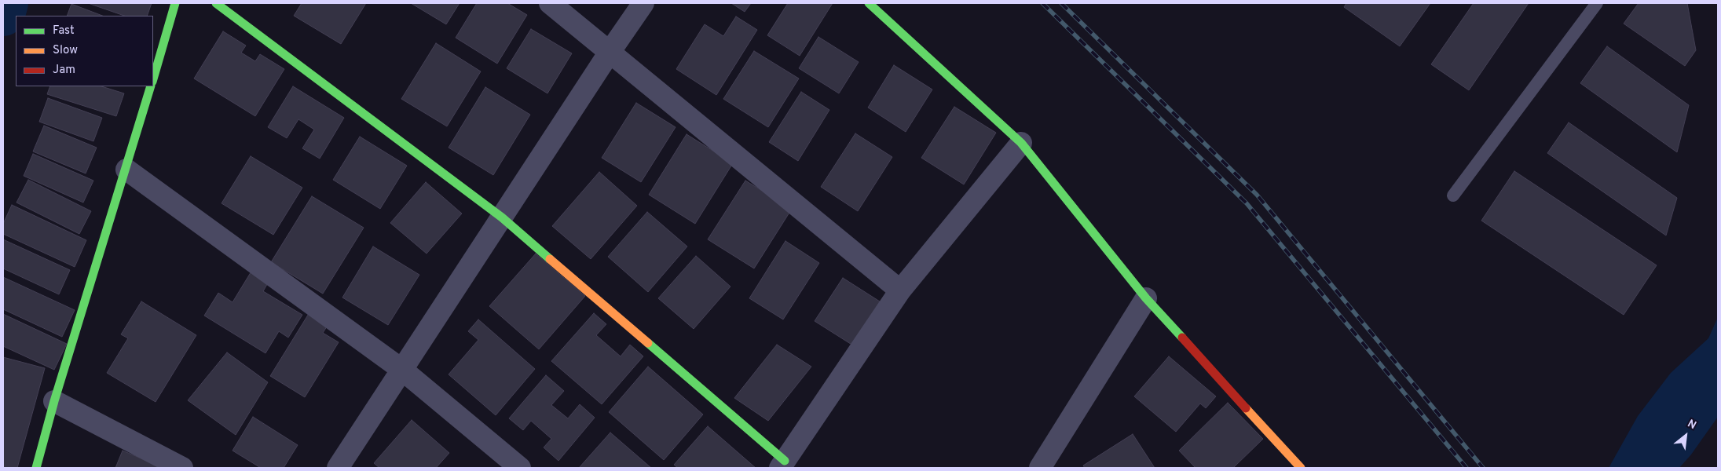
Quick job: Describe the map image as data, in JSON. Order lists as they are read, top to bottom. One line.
{"legend":["Fast","Slow","Jam"],"north":"top right"}
